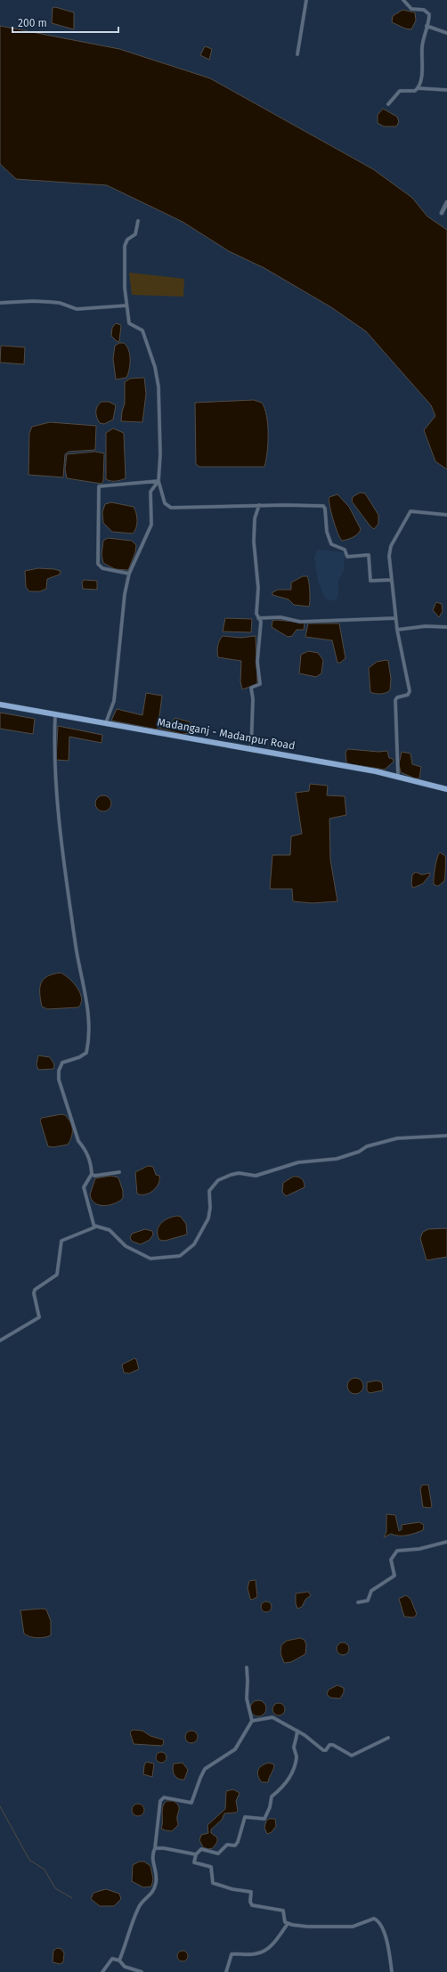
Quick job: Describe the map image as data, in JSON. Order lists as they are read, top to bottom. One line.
{"streets":{"main road":["Madanganj - Madanpur Road"]},"scale_bar":"200 m"}
